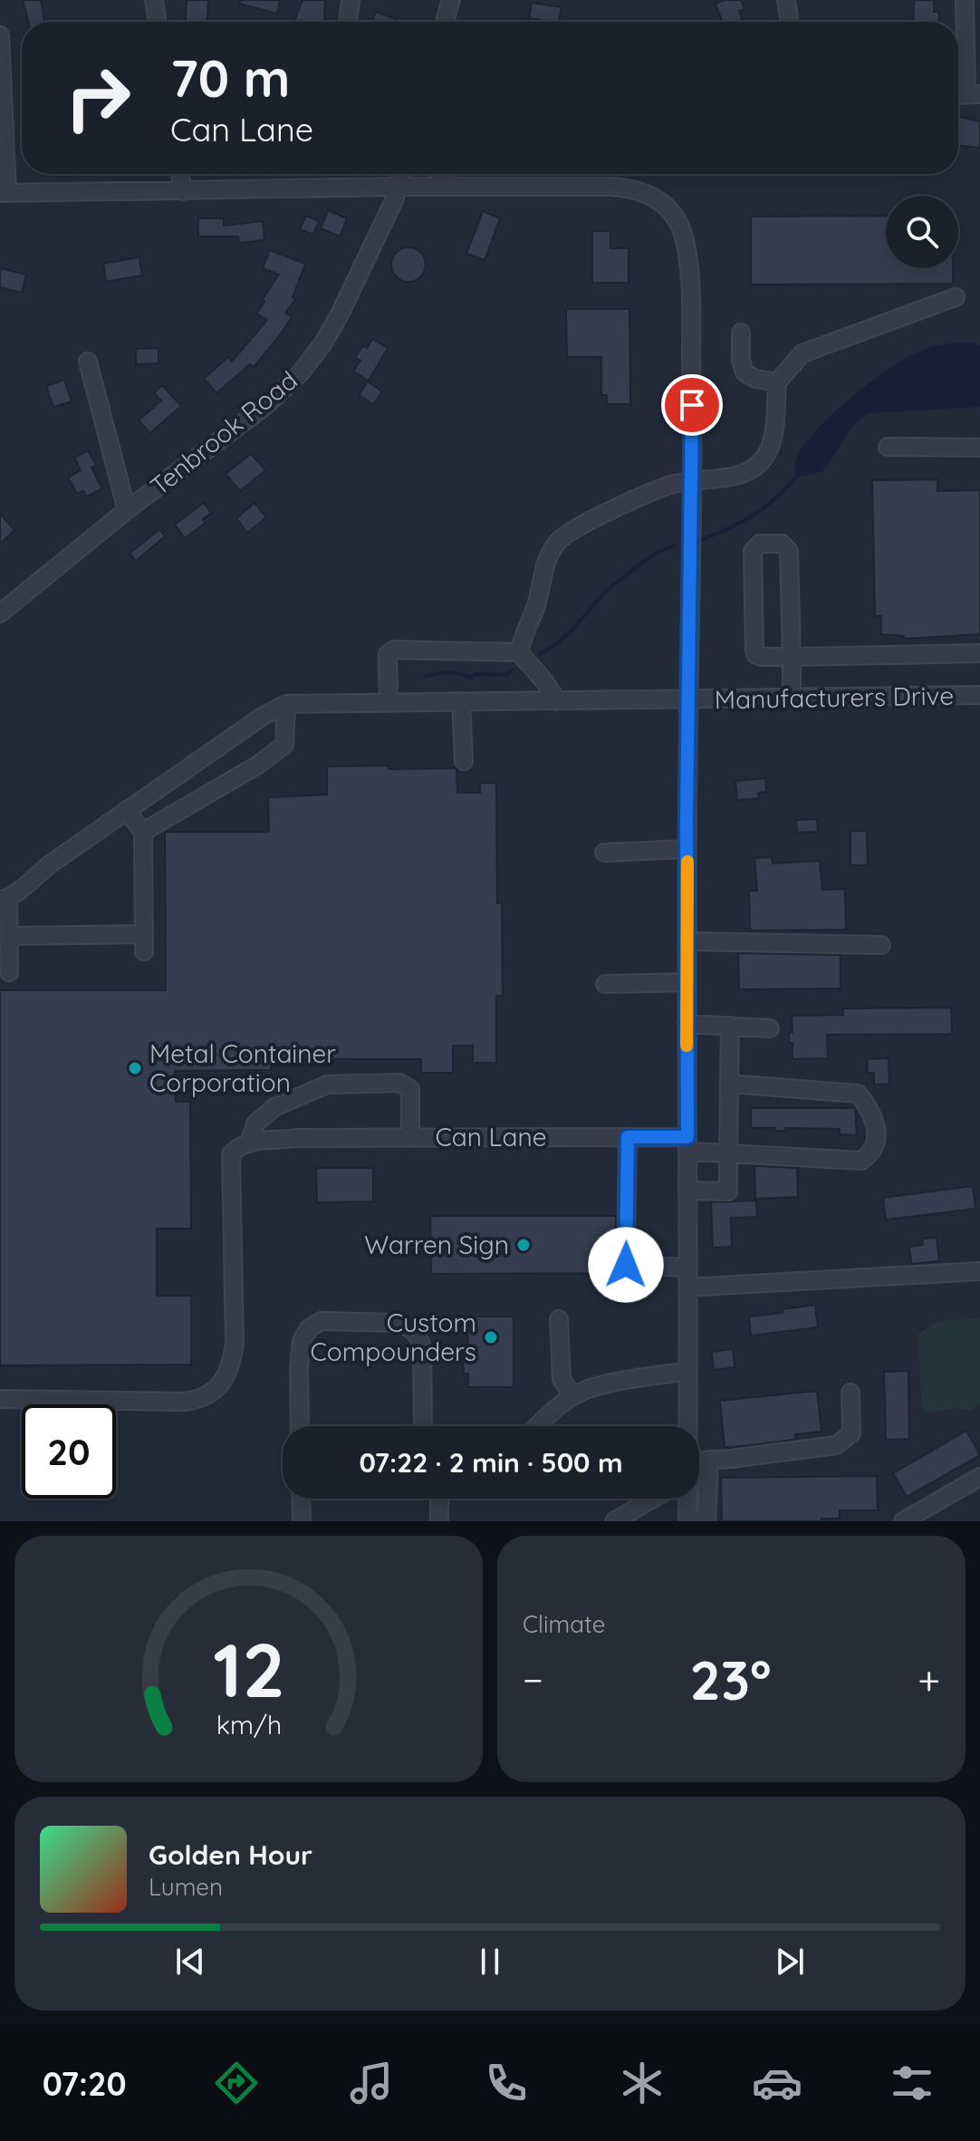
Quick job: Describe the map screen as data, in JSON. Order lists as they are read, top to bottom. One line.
{"streets":{"street":["Tenbrook Road","Manufacturers Drive","Can Lane"]},"places":["Metal Container Corporation","Warren Sign","Custom Compounders"],"page":{"turn":["70 m","Can Lane"],"limit":"20","trip":"07:22 · 2 min · 500 m","tile":"Climate","heat":["−","23°","+"],"song":["Golden Hour","Lumen"],"tabs":"07:20","gauge":["12","km/h"]}}
